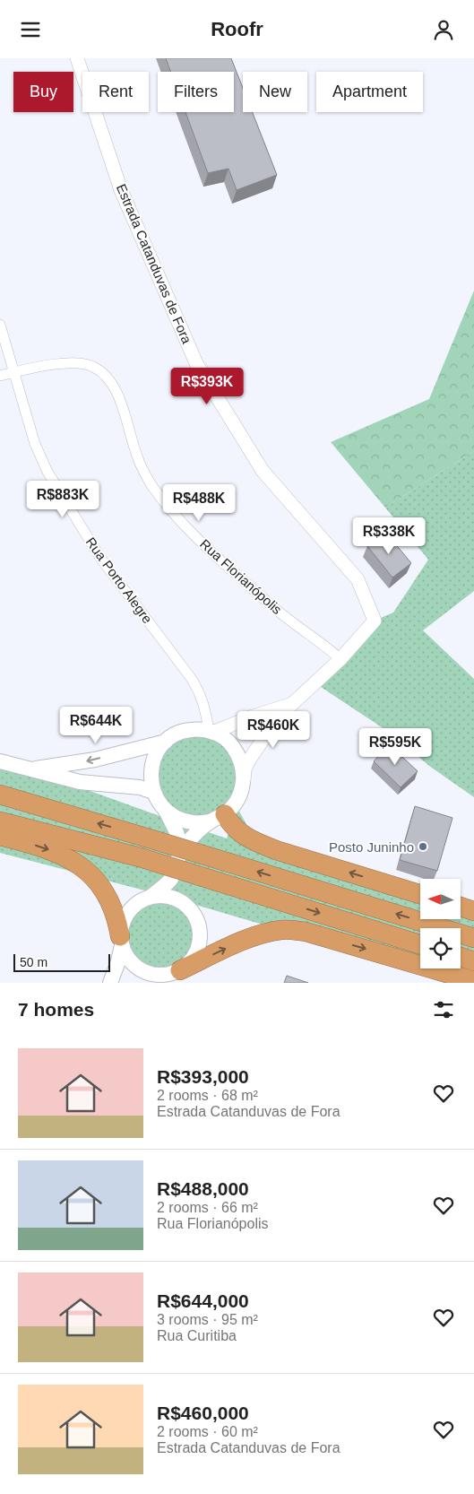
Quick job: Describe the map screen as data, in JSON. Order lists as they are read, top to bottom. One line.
{"streets":{"street":["Estrada Catanduvas de Fora","Rua Florianópolis","Rua Porto Alegre"]},"crossings":[["Estrada Catanduvas de Fora","Rua Florianópolis"],["Estrada Catanduvas de Fora","Rua Porto Alegre"],["Rua Florianópolis","Rua Porto Alegre"]],"places":["Posto Juninho"],"scale_bar":"50 m","north":"left","page":{"header":"Roofr","chip":["Buy","Rent","Filters","New","Apartment"],"price":["R$393K","R$883K","R$488K","R$338K","R$644K","R$460K","R$595K"],"scale":"50 m","heading":"7 homes","list":[{"name":"R$393,000","note":"2 rooms · 68 m² · Estrada Catanduvas de Fora"},{"name":"R$488,000","note":"2 rooms · 66 m² · Rua Florianópolis"},{"name":"R$644,000","note":"3 rooms · 95 m² · Rua Curitiba"},{"name":"R$460,000","note":"2 rooms · 60 m² · Estrada Catanduvas de Fora"}]}}
